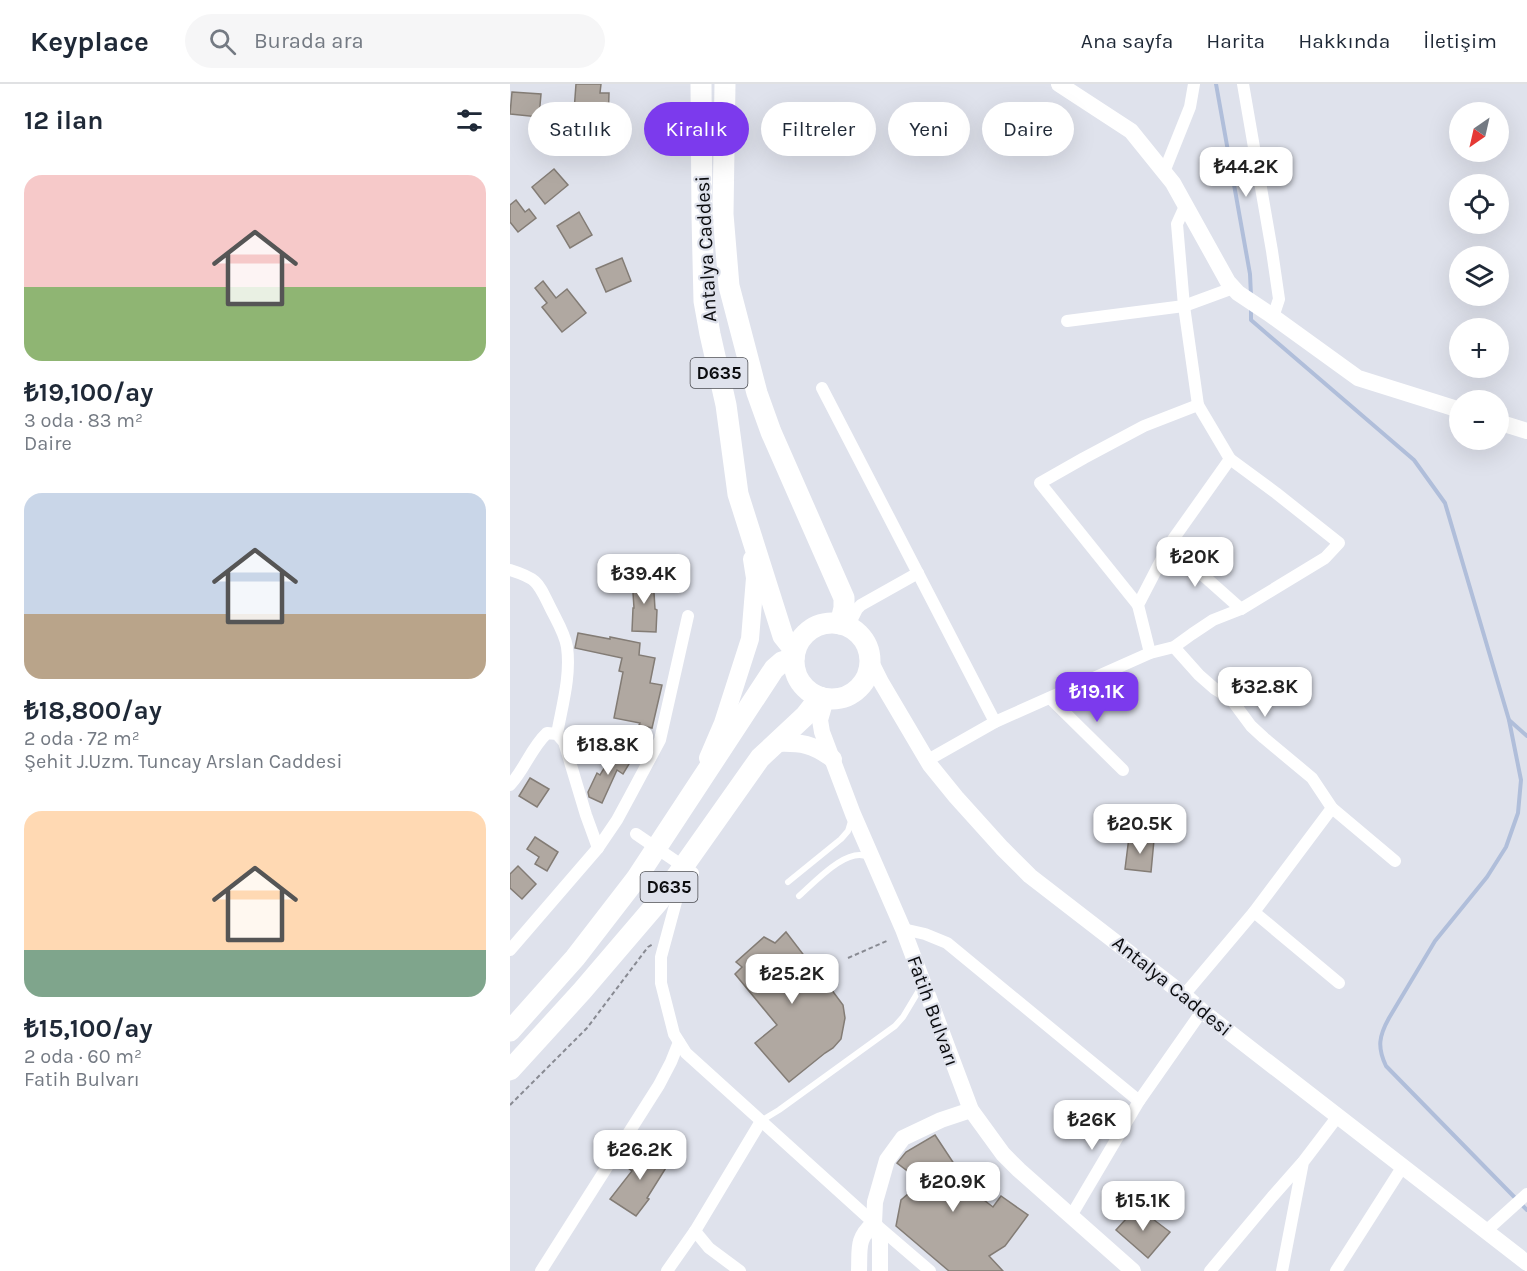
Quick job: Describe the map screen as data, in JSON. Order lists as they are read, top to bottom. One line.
{"streets":{"highway":["Antalya Caddesi","D635"],"main road":["Fatih Bulvarı"]},"crossings":[["Antalya Caddesi","D635"],["Antalya Caddesi","Fatih Bulvarı"],["D635","Fatih Bulvarı"]],"north":"bottom left","page":{"header":"Keyplace","search":"Burada ara","nav":["Ana sayfa","Harita","Hakkında","İletişim"],"heading":"12 ilan","map_buttons":["+","−"],"chip":["Satılık","Kiralık","Filtreler","Yeni","Daire"],"price":["₺44.2K","₺20K","₺39.4K","₺32.8K","₺19.1K","₺18.8K","₺20.5K","₺25.2K","₺26K","₺26.2K","₺20.9K","₺15.1K"],"list":[{"name":"₺19,100/ay","note":"3 oda · 83 m² · Daire"},{"name":"₺18,800/ay","note":"2 oda · 72 m² · Şehit J.Uzm. Tuncay Arslan Caddesi"},{"name":"₺15,100/ay","note":"2 oda · 60 m² · Fatih Bulvarı"}]}}
